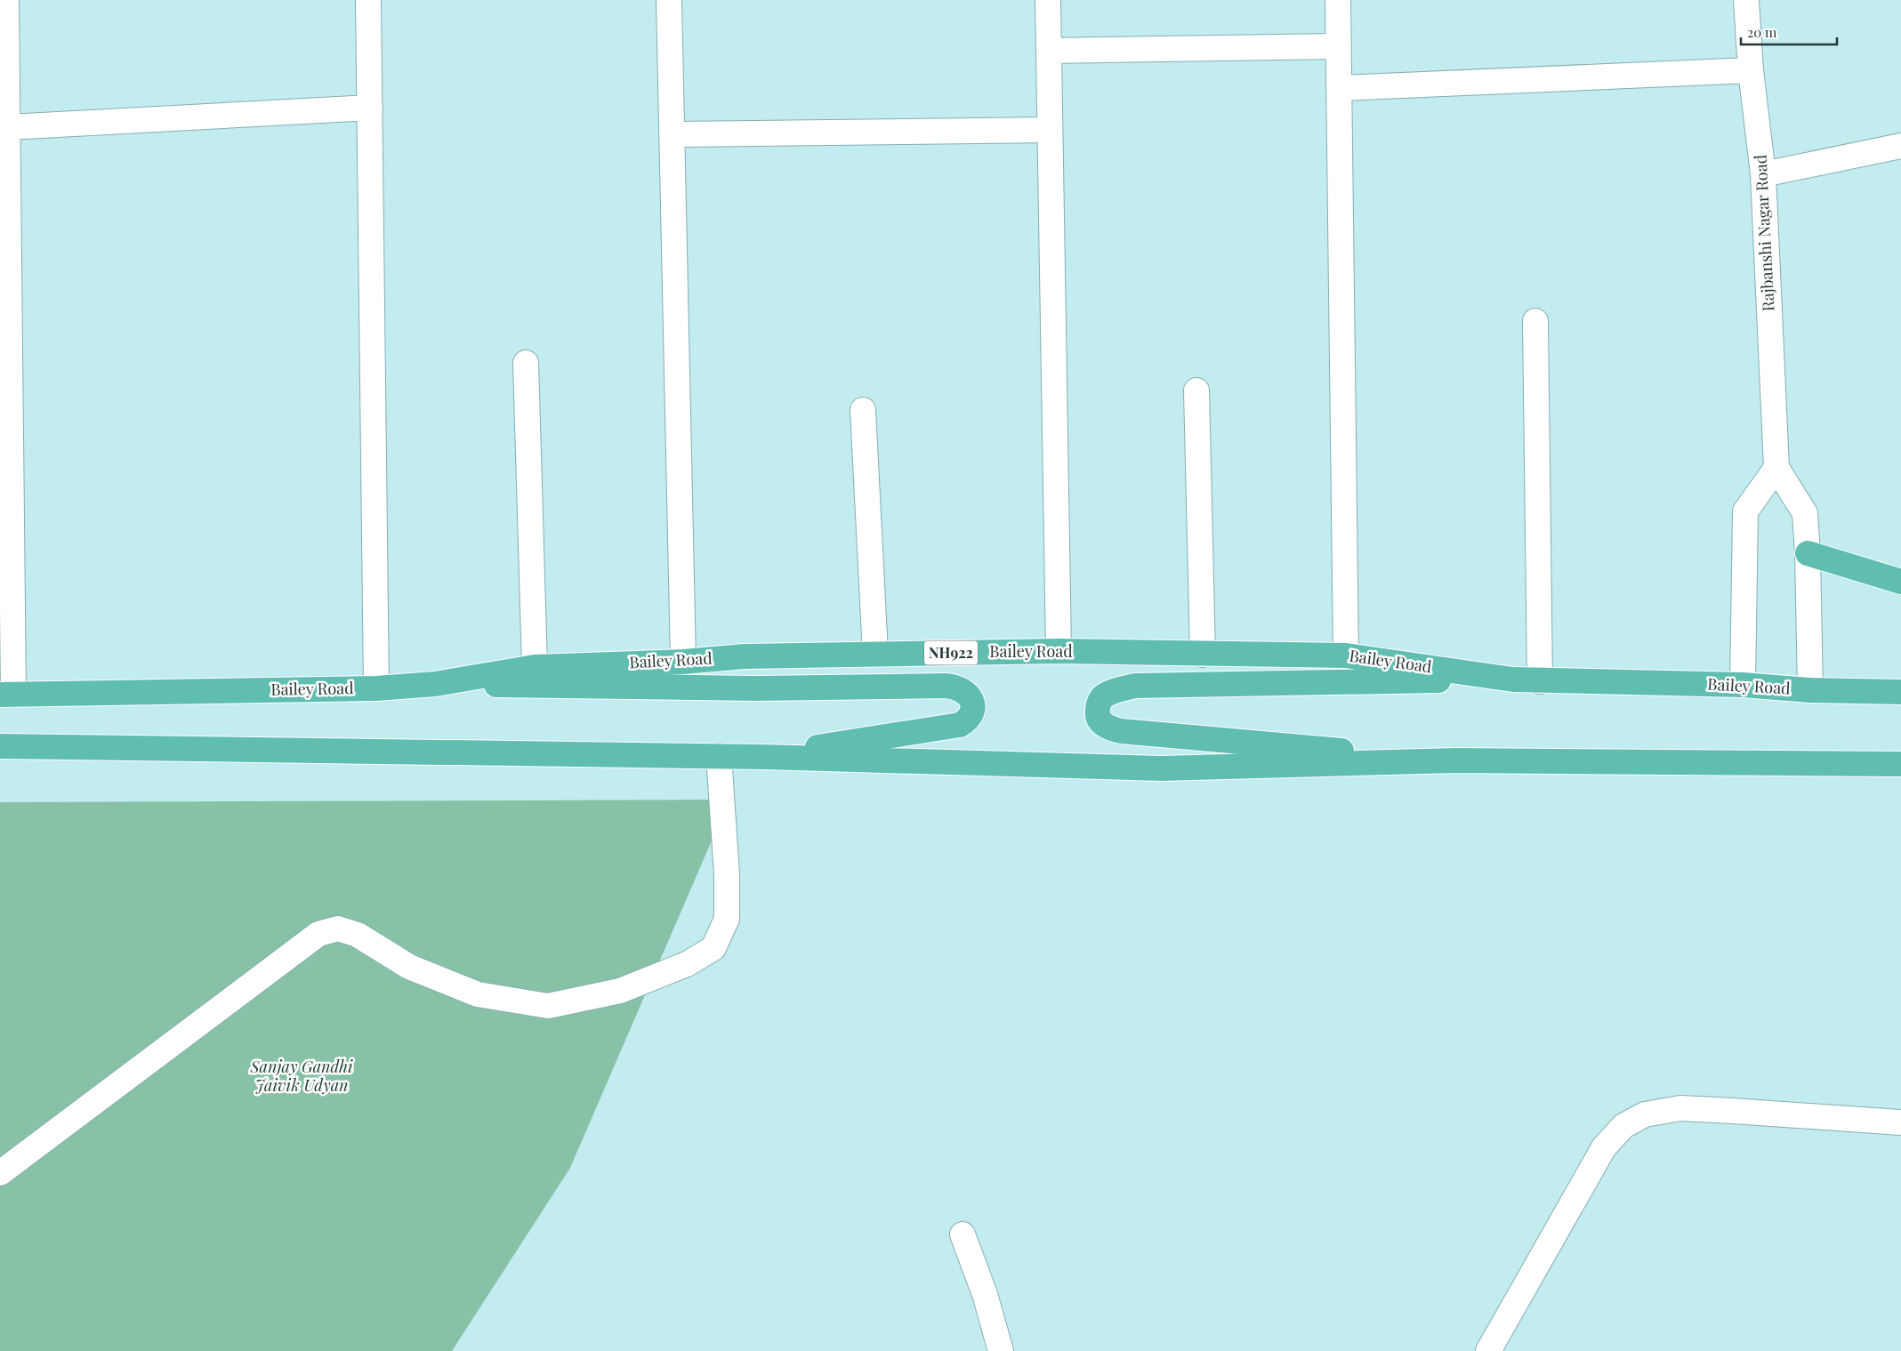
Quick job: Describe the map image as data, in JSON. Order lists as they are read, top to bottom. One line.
{"streets":{"highway":["Bailey Road","NH922"],"street":["Rajbanshi Nagar Road"]},"crossings":[["Rajbanshi Nagar Road","Bailey Road"]],"parks":["Sanjay Gandhi Jaivik Udyan"],"scale_bar":"20 m"}
